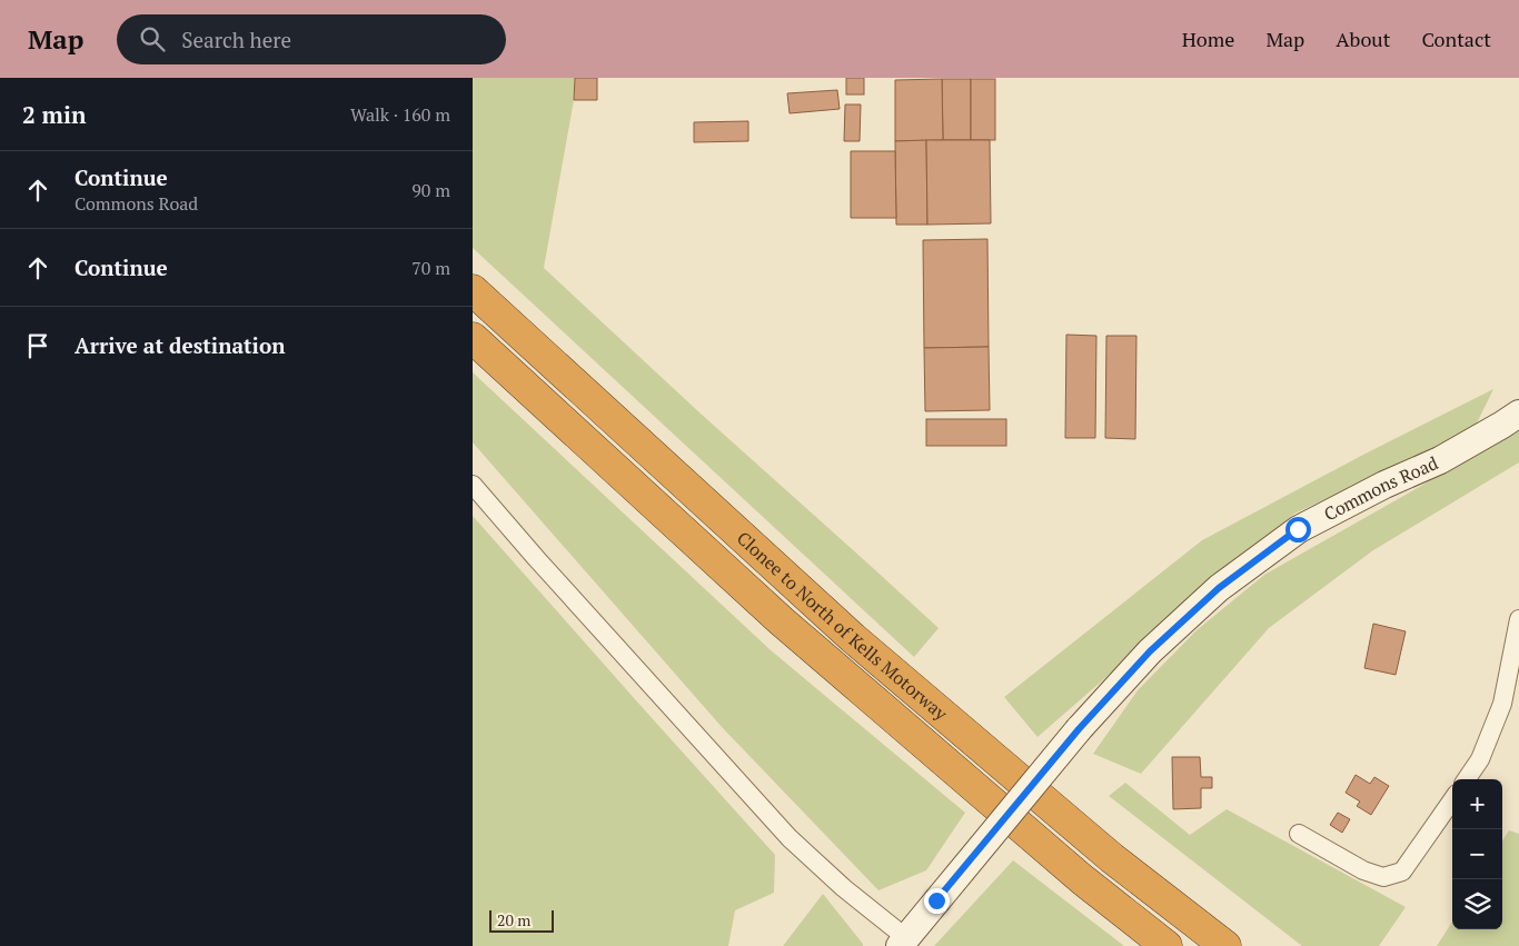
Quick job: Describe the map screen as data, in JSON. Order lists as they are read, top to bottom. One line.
{"streets":{"highway":["Clonee to North of Kells Motorway"],"street":["Commons Road"]},"scale_bar":"20 m","page":{"header":"Map","search":"Search here","nav":["Home","Map","About","Contact"],"heading":["2 min","Walk · 160 m"],"list":[["Continue","Commons Road","90 m"],["Continue","70 m"],"Arrive at destination"],"map_buttons":["+","−"],"scale":"20 m"}}
